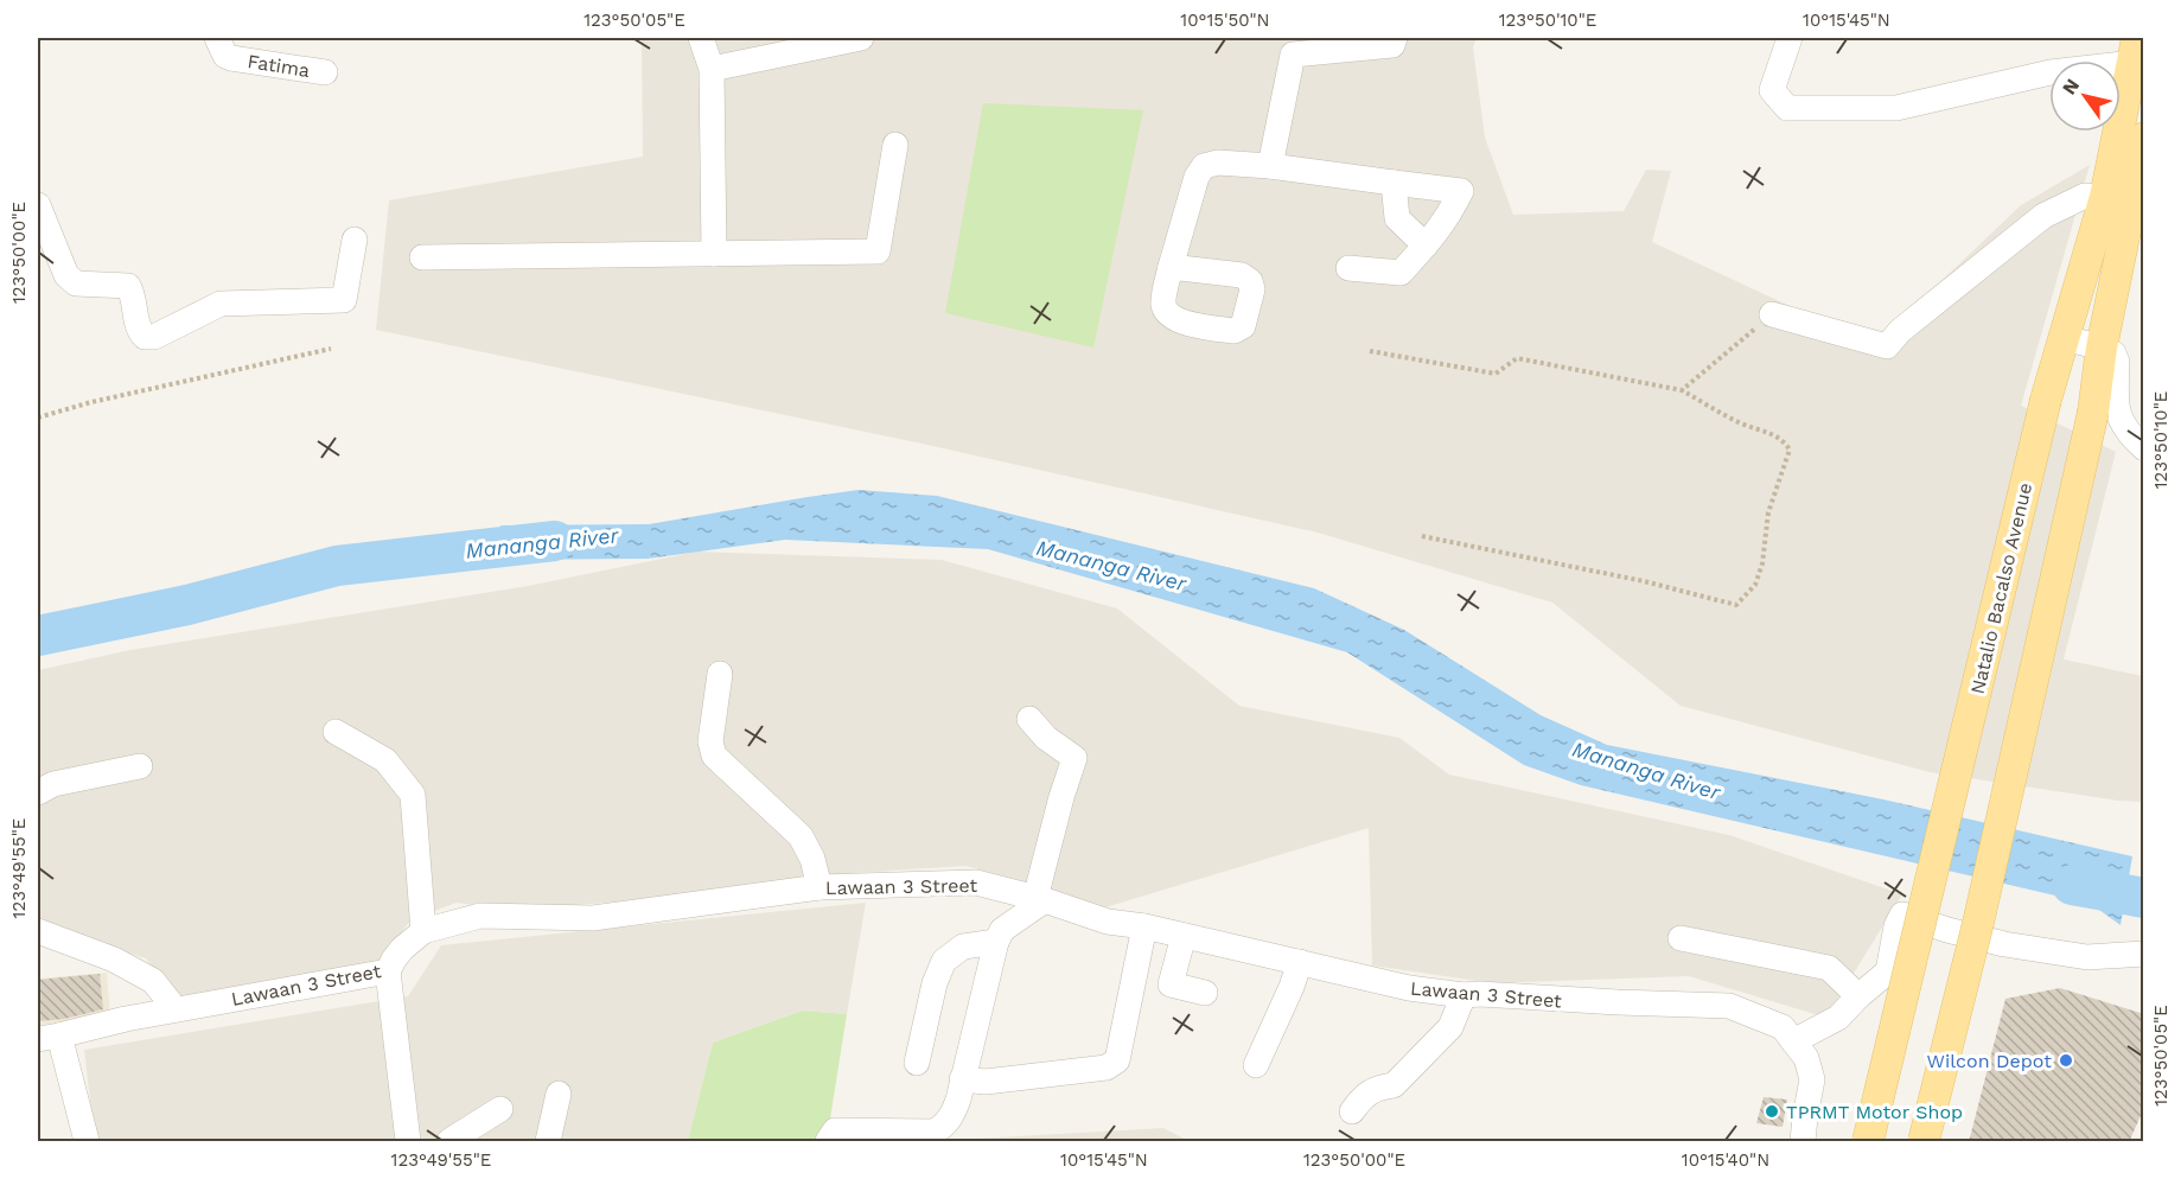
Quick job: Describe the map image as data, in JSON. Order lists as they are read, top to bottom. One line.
{"streets":{"main road":["Natalio Bacalso Avenue"],"street":["Fatima","Lawaan 3 Street"]},"water":["Mananga River"],"places":["Wilcon Depot","TPRMT Motor Shop"],"north":"top left","coordinates":["123°50'05\"E","10°15'50\"N","123°50'10\"E","10°15'45\"N","123°50'00\"E","123°49'55\"E","10°15'40\"N"]}
